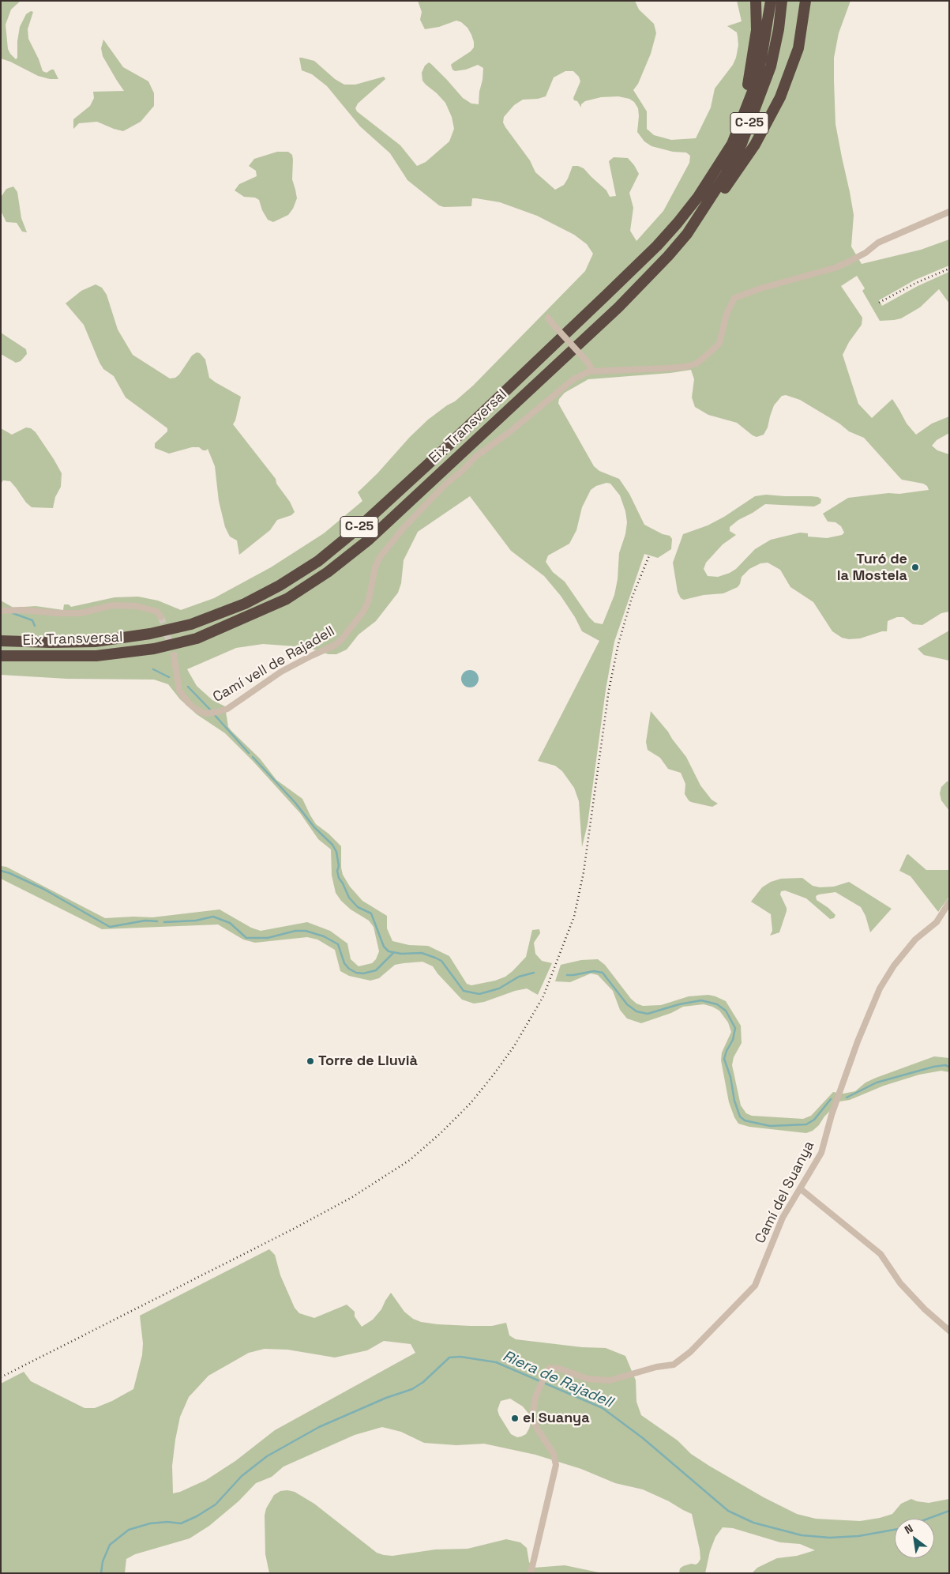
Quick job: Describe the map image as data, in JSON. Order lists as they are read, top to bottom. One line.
{"streets":{"highway":["C-25","Eix Transversal"],"street":["Camí vell de Rajadell","Camí del Suanya"]},"water":["Riera de Rajadell"],"places":["Turó de la Mostela","Torre de Lluvià","el Suanya"],"north":"top left"}
